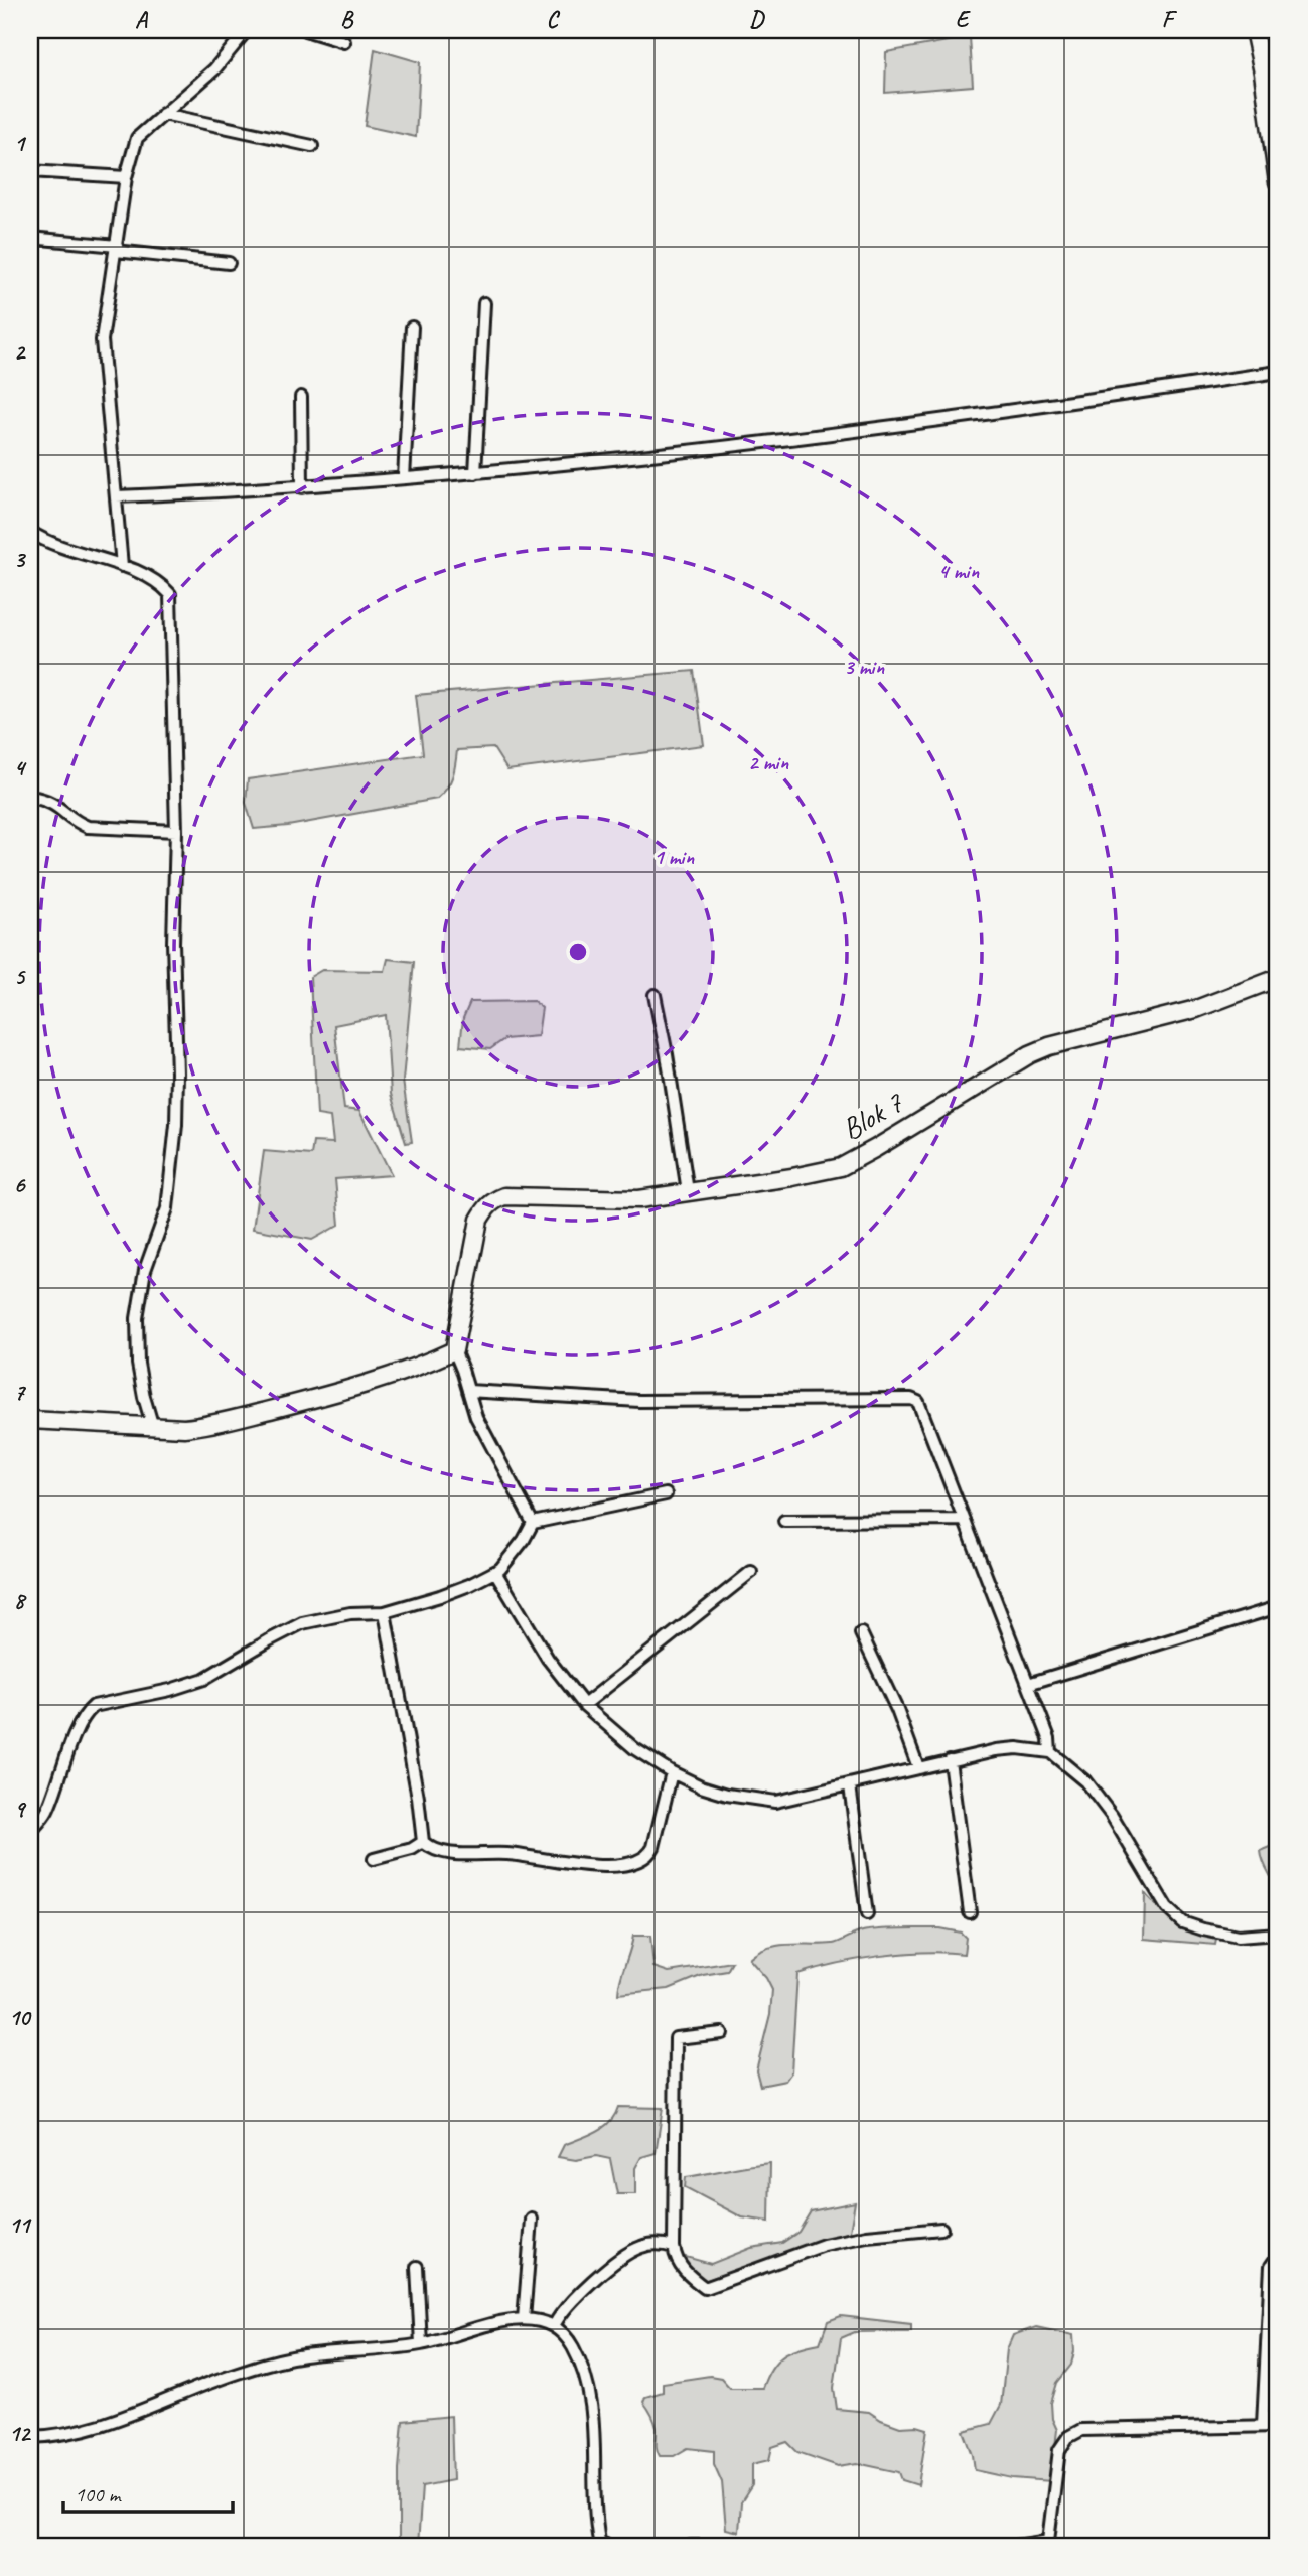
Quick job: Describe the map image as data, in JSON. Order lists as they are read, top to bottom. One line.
{"streets":{"street":["Blok 7"]},"scale_bar":"100 m","grid":{"columns":["A","B","C","D","E","F"],"rows":["1","2","3","4","5","6","7","8","9","10","11","12"]},"rings":["4 min","3 min","2 min","1 min"]}
